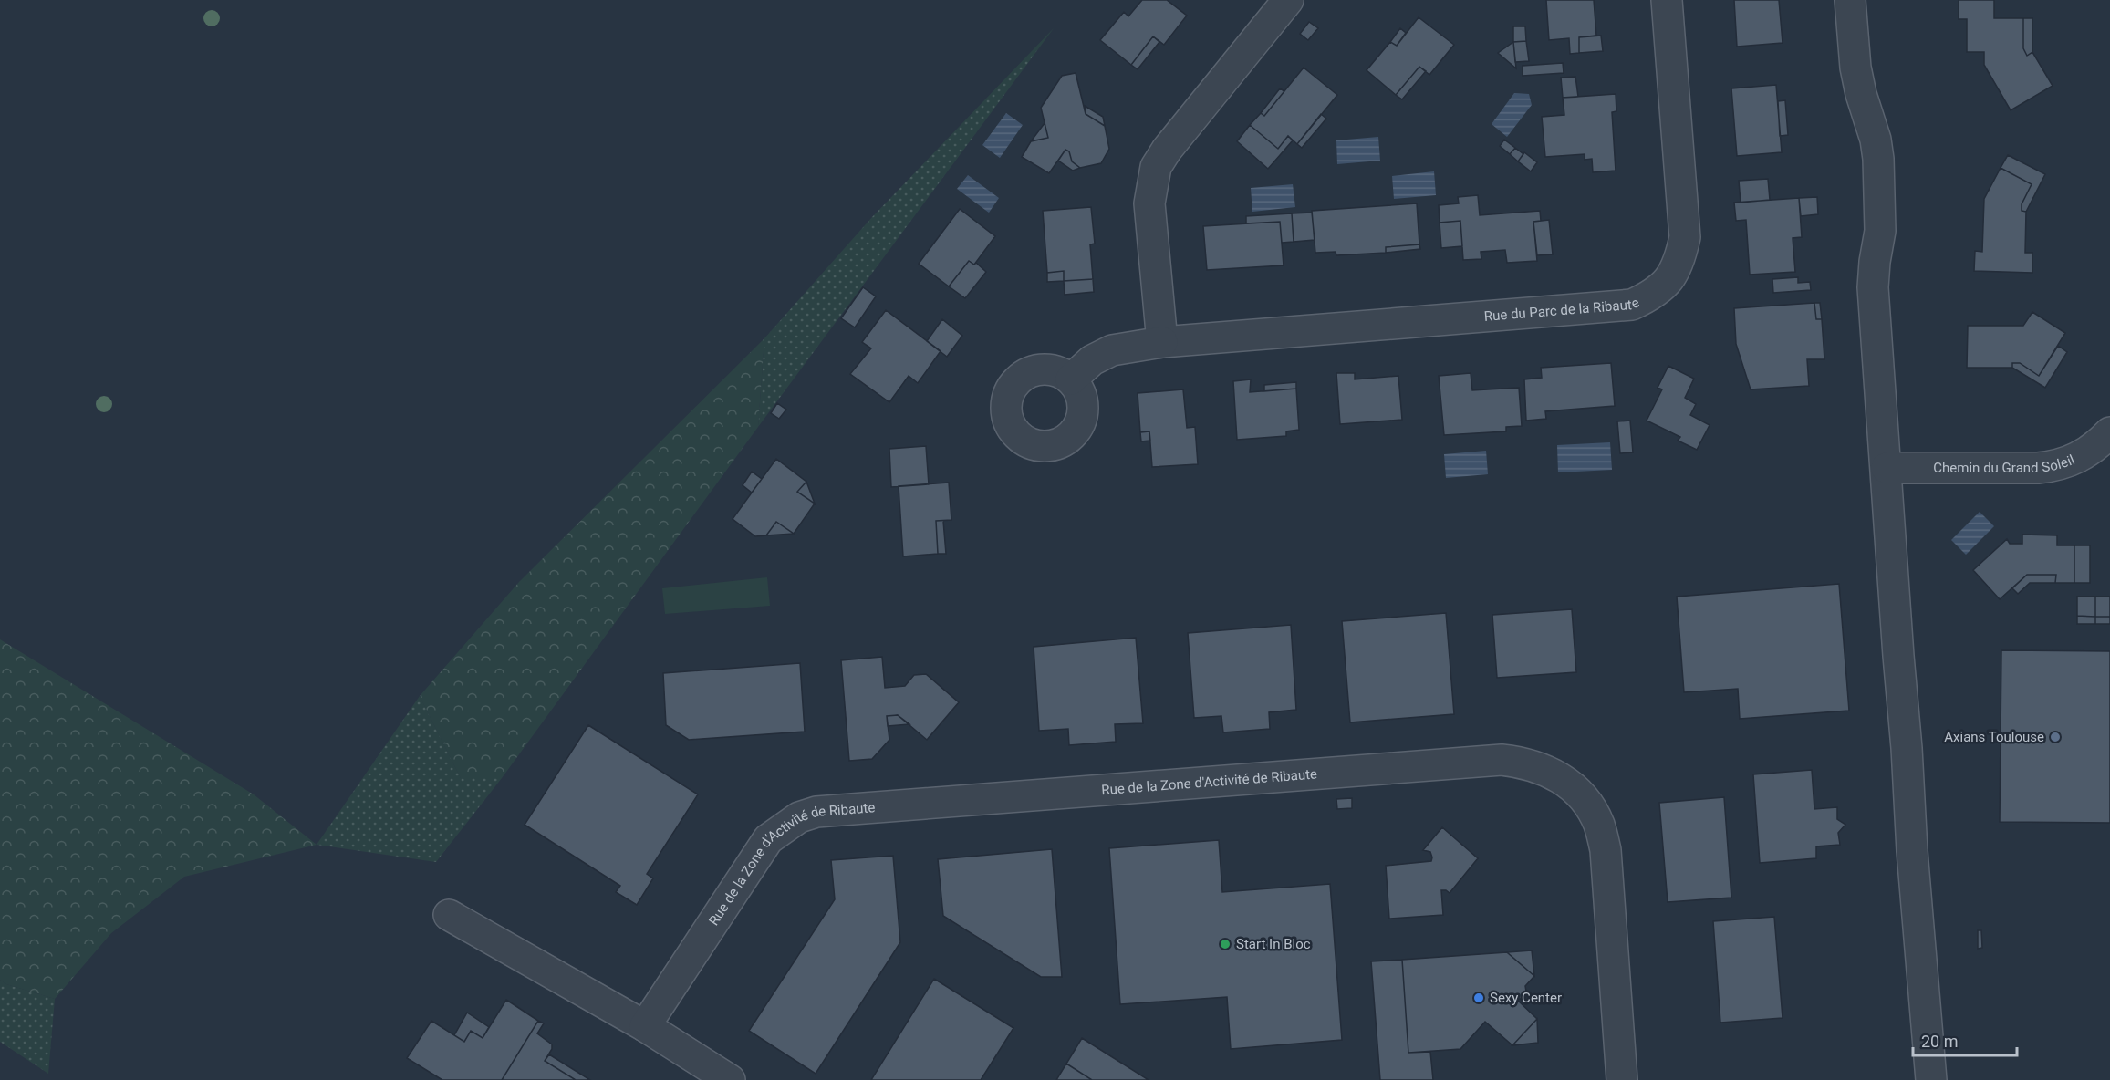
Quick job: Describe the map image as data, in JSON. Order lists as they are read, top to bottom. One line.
{"streets":{"street":["Rue du Parc de la Ribaute","Chemin du Grand Soleil","Rue de la Zone d'Activité de Ribaute"]},"places":["Axians Toulouse","Start In Bloc","Sexy Center"],"scale_bar":"20 m"}
